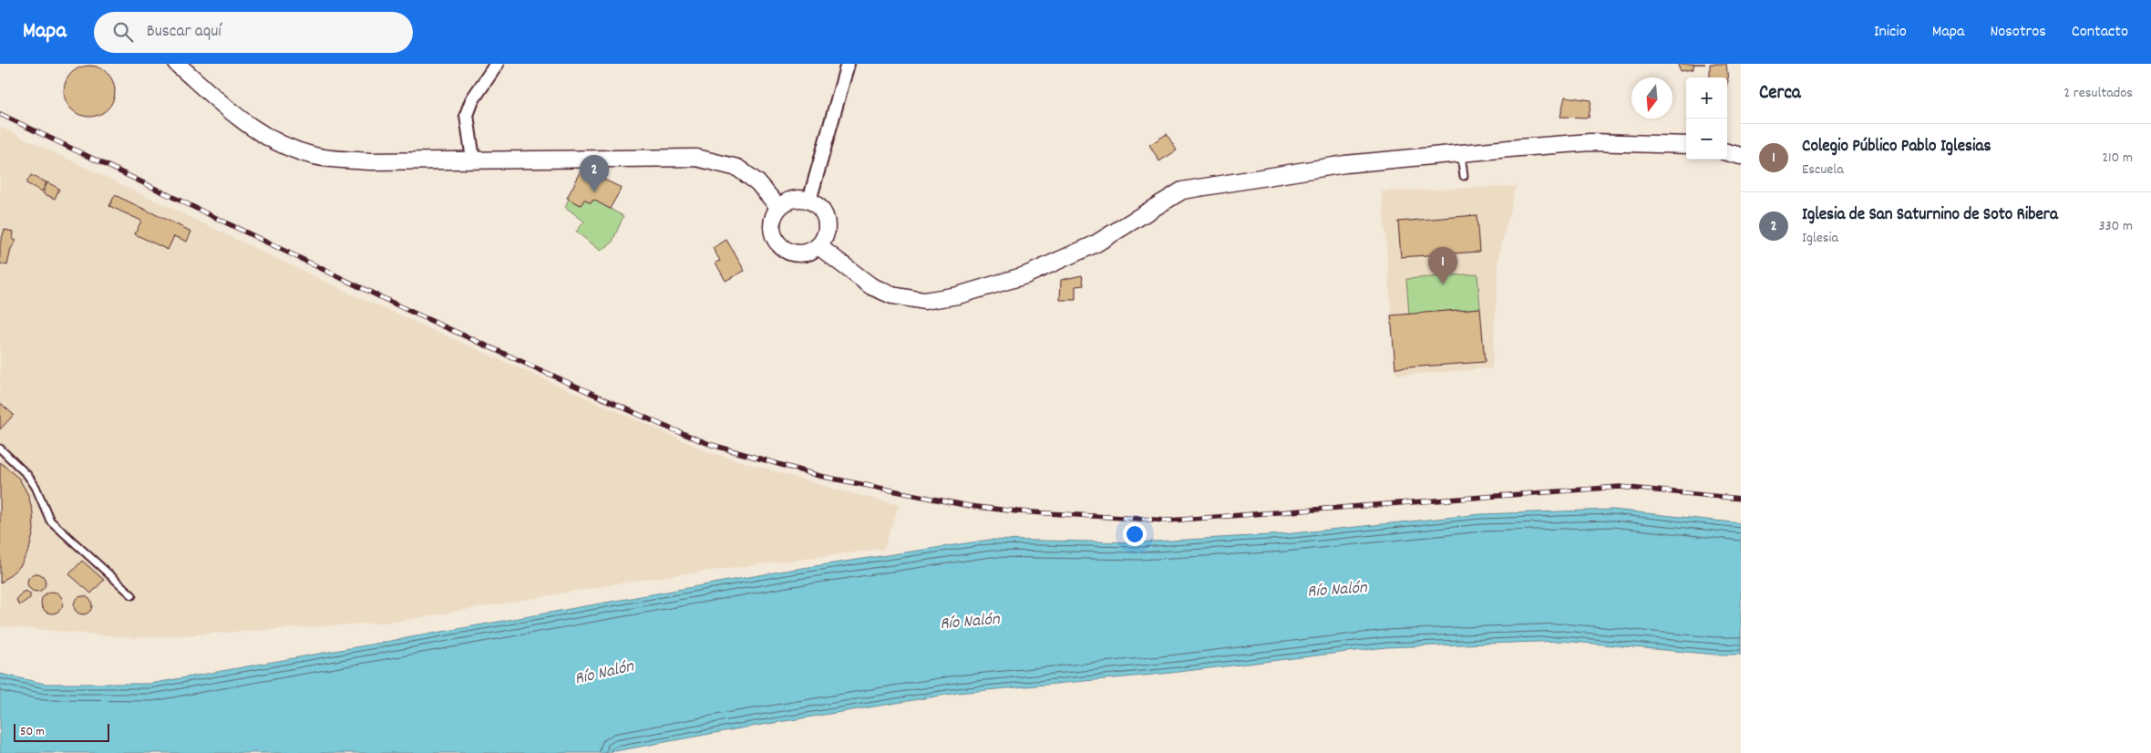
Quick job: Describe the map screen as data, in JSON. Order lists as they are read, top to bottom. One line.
{"water":["Río Nalón"],"scale_bar":"50 m","north":"bottom","page":{"header":"Mapa","search":"Buscar aquí","nav":["Inicio","Mapa","Nosotros","Contacto"],"heading":["Cerca","2 resultados"],"map_buttons":["+","−"],"list":[{"mark":"1","name":"Colegio Público Pablo Iglesias","note":"Escuela","value":"210 m"},{"mark":"2","name":"Iglesia de San Saturnino de Soto Ribera","note":"Iglesia","value":"330 m"}],"pins":["2","1"],"scale":"50 m"}}
